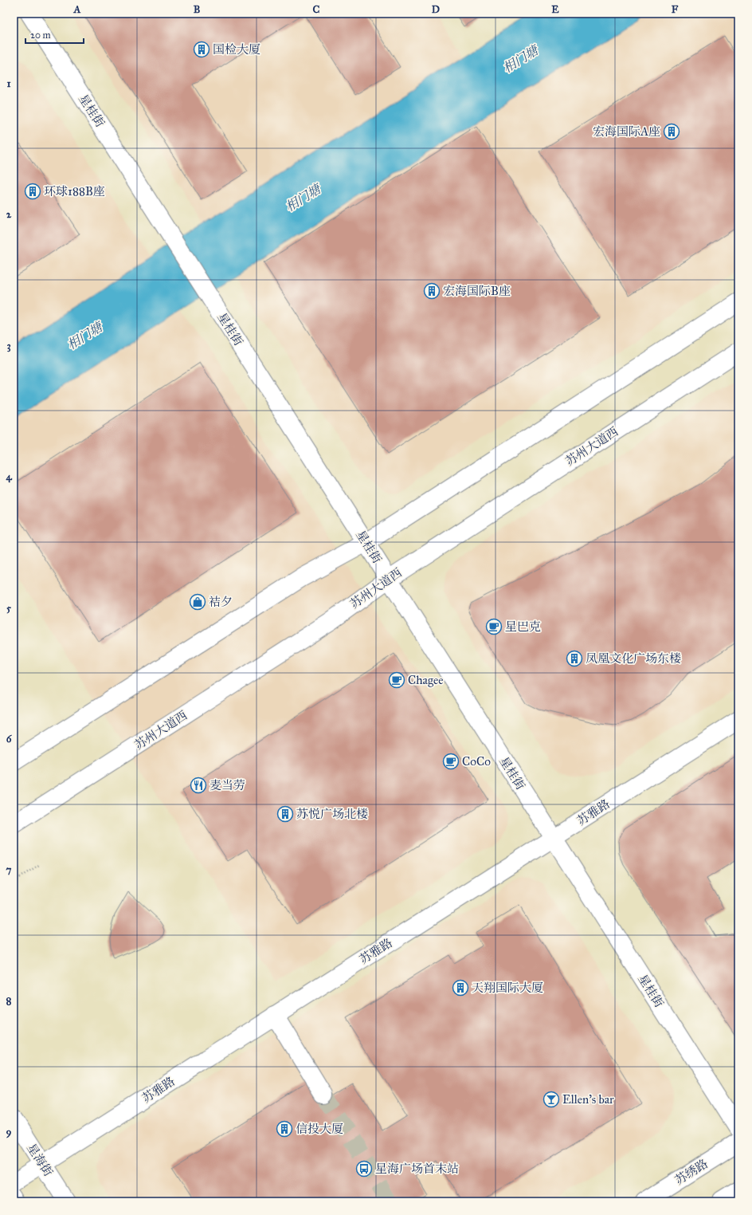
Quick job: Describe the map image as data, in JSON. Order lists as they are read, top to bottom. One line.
{"streets":{"street":["星桂街","苏州大道西","苏雅路","星海街","苏绣路"]},"crossings":[["星桂街","苏州大道西"],["星桂街","苏雅路"],["苏雅路","星海街"]],"water":["相门塘"],"places":{"building":["国检大厦","宏海国际A座","环球188B座","宏海国际B座","凤凰文化广场东楼","苏悦广场北楼","天翔国际大厦","信投大厦"],"shop":["袺夕"],"cafe":["星巴克","Chagee","CoCo"],"restaurant":["麦当劳"],"bar":["Ellen's bar"],"bus stop":["星海广场首末站"]},"scale_bar":"20 m","grid":{"columns":["A","B","C","D","E","F"],"rows":["1","2","3","4","5","6","7","8","9"]}}
